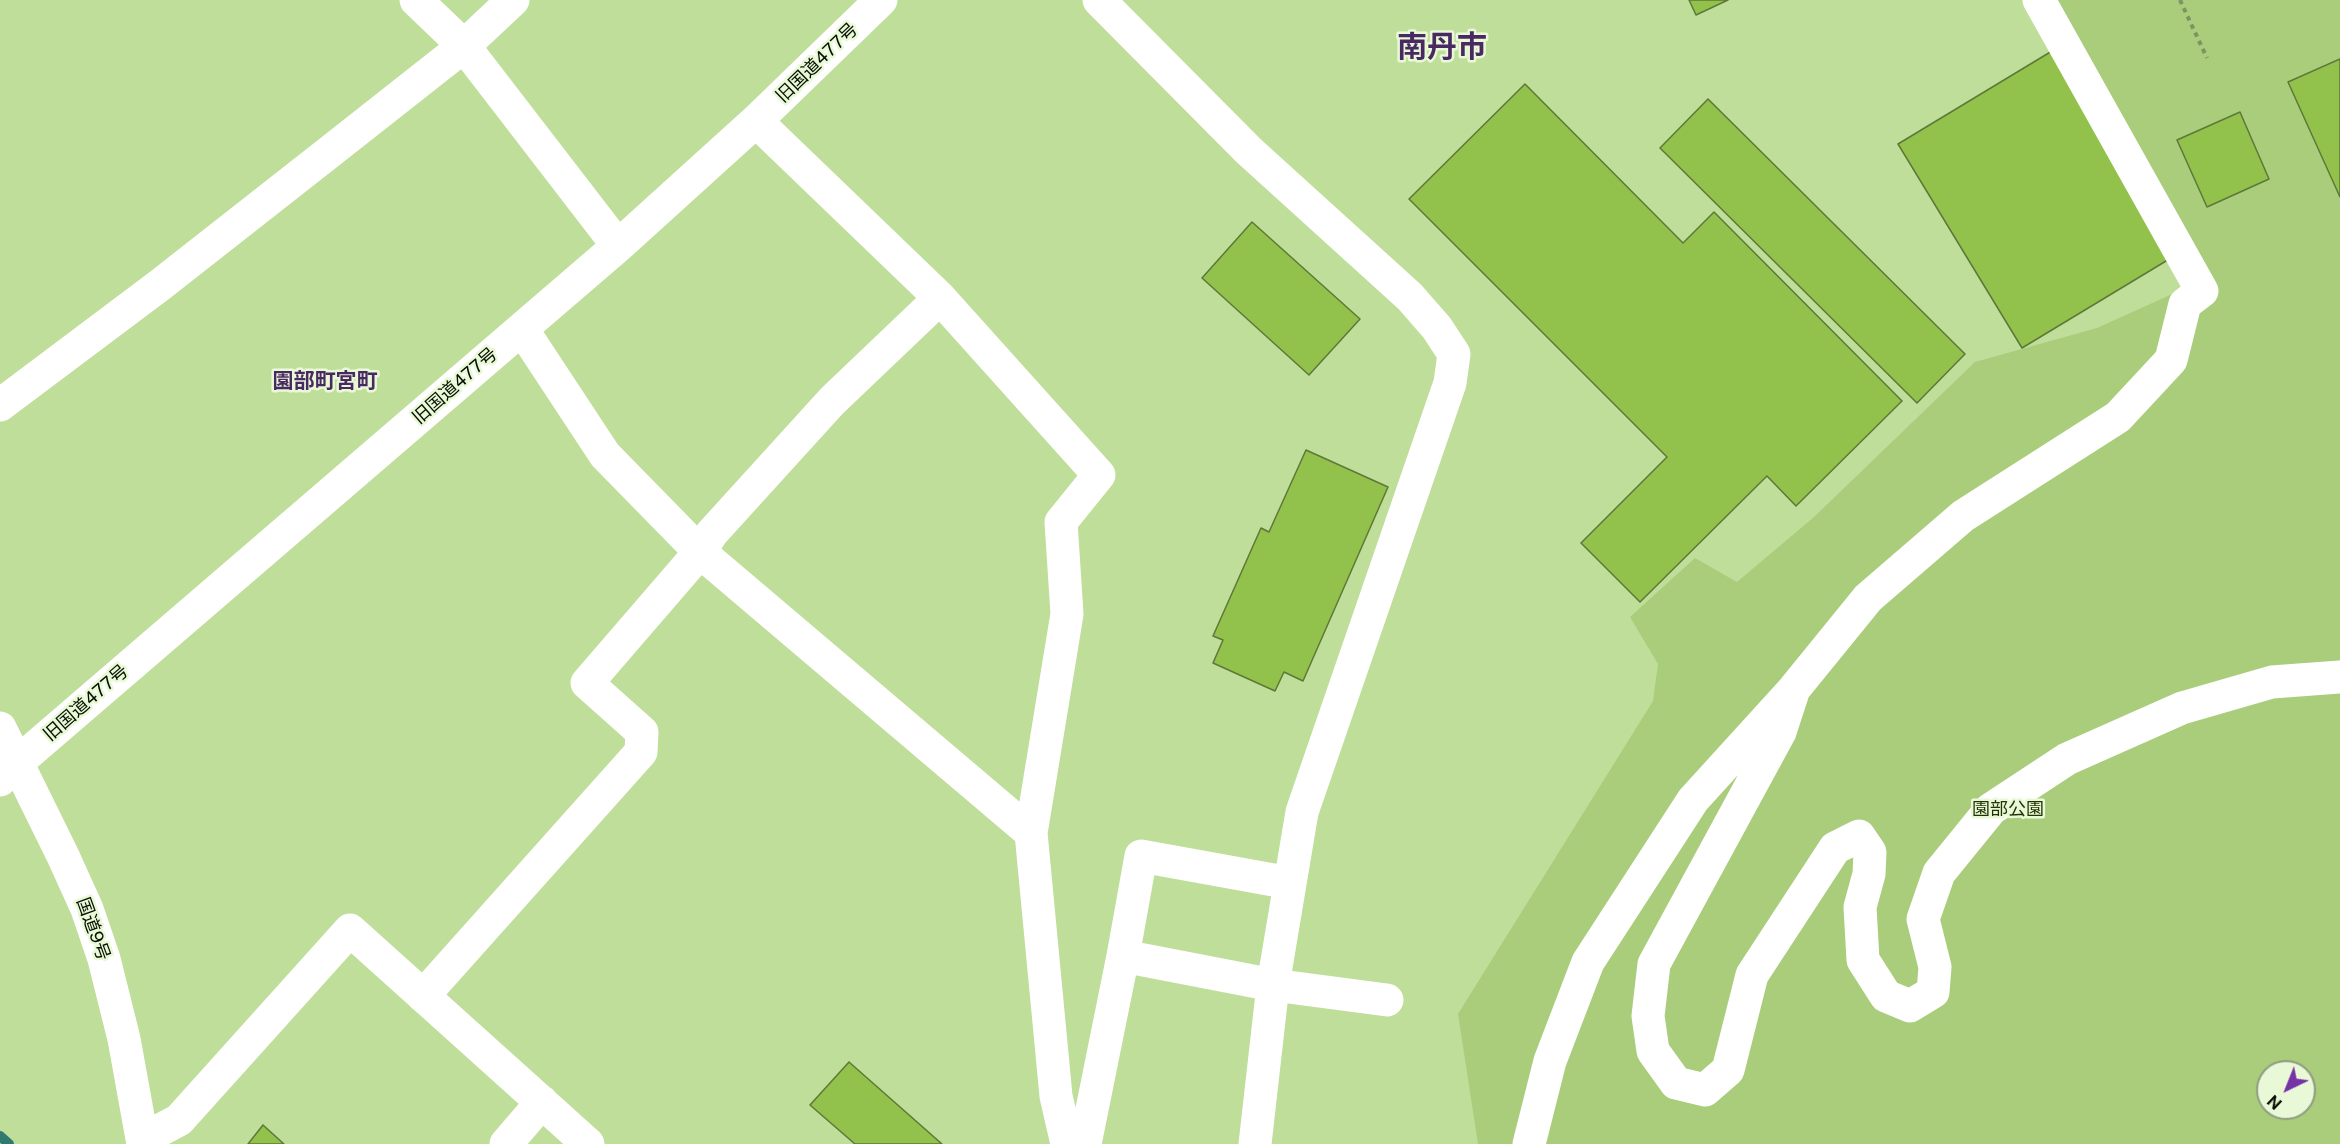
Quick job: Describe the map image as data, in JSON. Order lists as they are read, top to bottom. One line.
{"streets":{"main road":["旧国道477号","国道9号"]},"crossings":[["旧国道477号","国道9号"]],"districts":["南丹市","園部町宮町"],"parks":["園部公園"],"north":"bottom left"}
